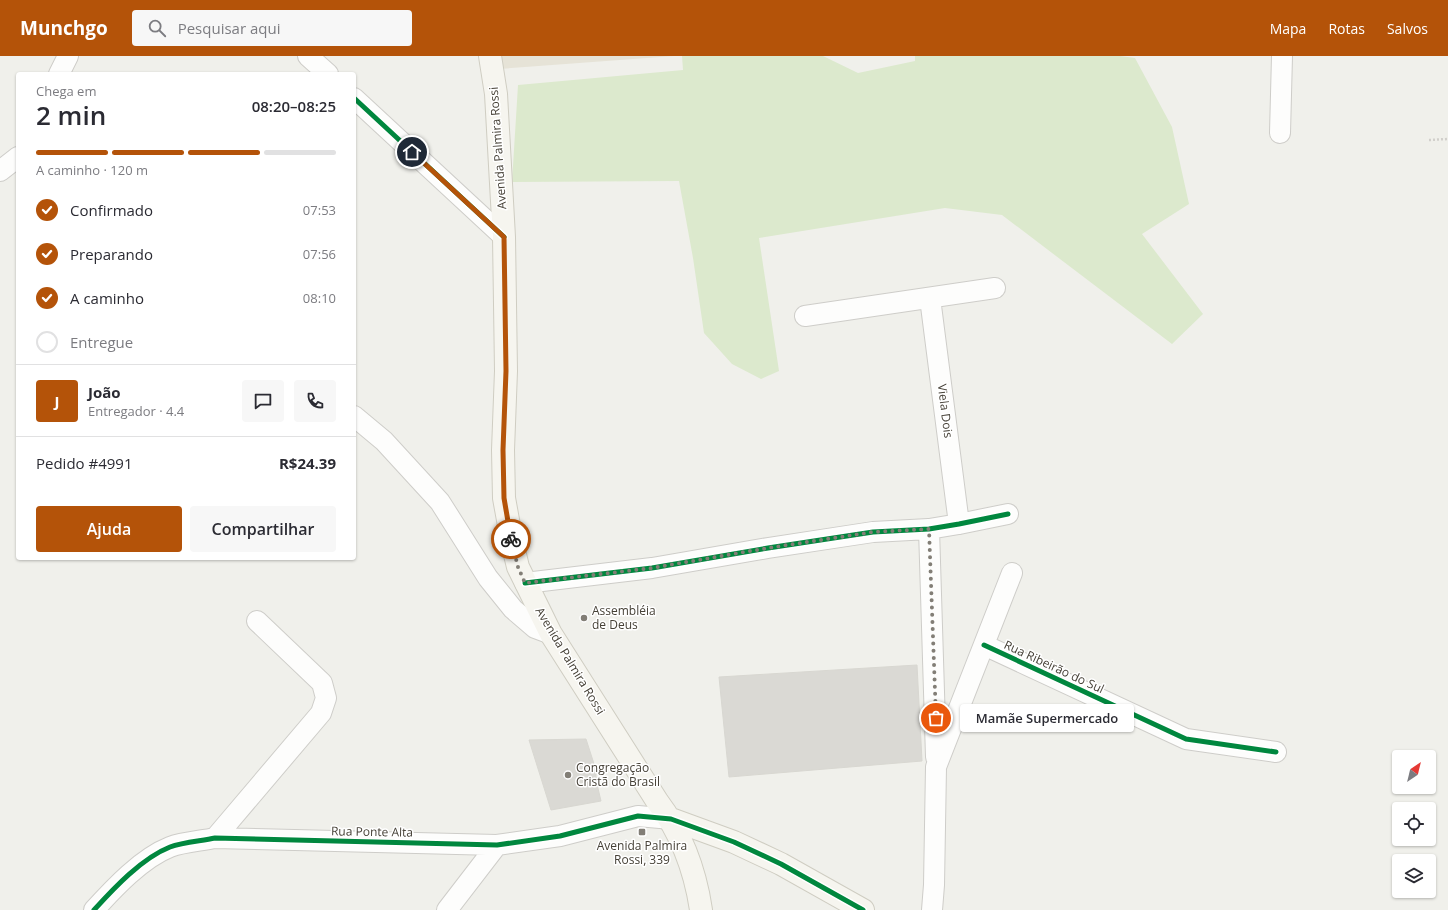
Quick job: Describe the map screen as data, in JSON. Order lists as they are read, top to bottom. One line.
{"streets":{"main road":["Avenida Palmira Rossi"],"street":["Viela Dois","Rua Ribeirão do Sul","Rua Ponte Alta"]},"crossings":[["Avenida Palmira Rossi","Rua Ponte Alta"]],"places":{"other":["Assembléia de Deus","Mamãe Supermercado","Congregação Cristã do Brasil"],"transit":["Avenida Palmira Rossi, 339"]},"north":"top right","page":{"header":"Munchgo","search":"Pesquisar aqui","nav":["Mapa","Rotas","Salvos"],"heading":["2 min","Chega em","08:20–08:25"],"panel":["João","Entregador · 4.4","Pedido #4991","R$24.39"],"bar":"A caminho · 120 m","list":[["Confirmado","07:53"],["Preparando","07:56"],["A caminho","08:10"],"Entregue"],"round":"J","buttons":["Ajuda","Compartilhar"],"bubble":"Mamãe Supermercado"}}
